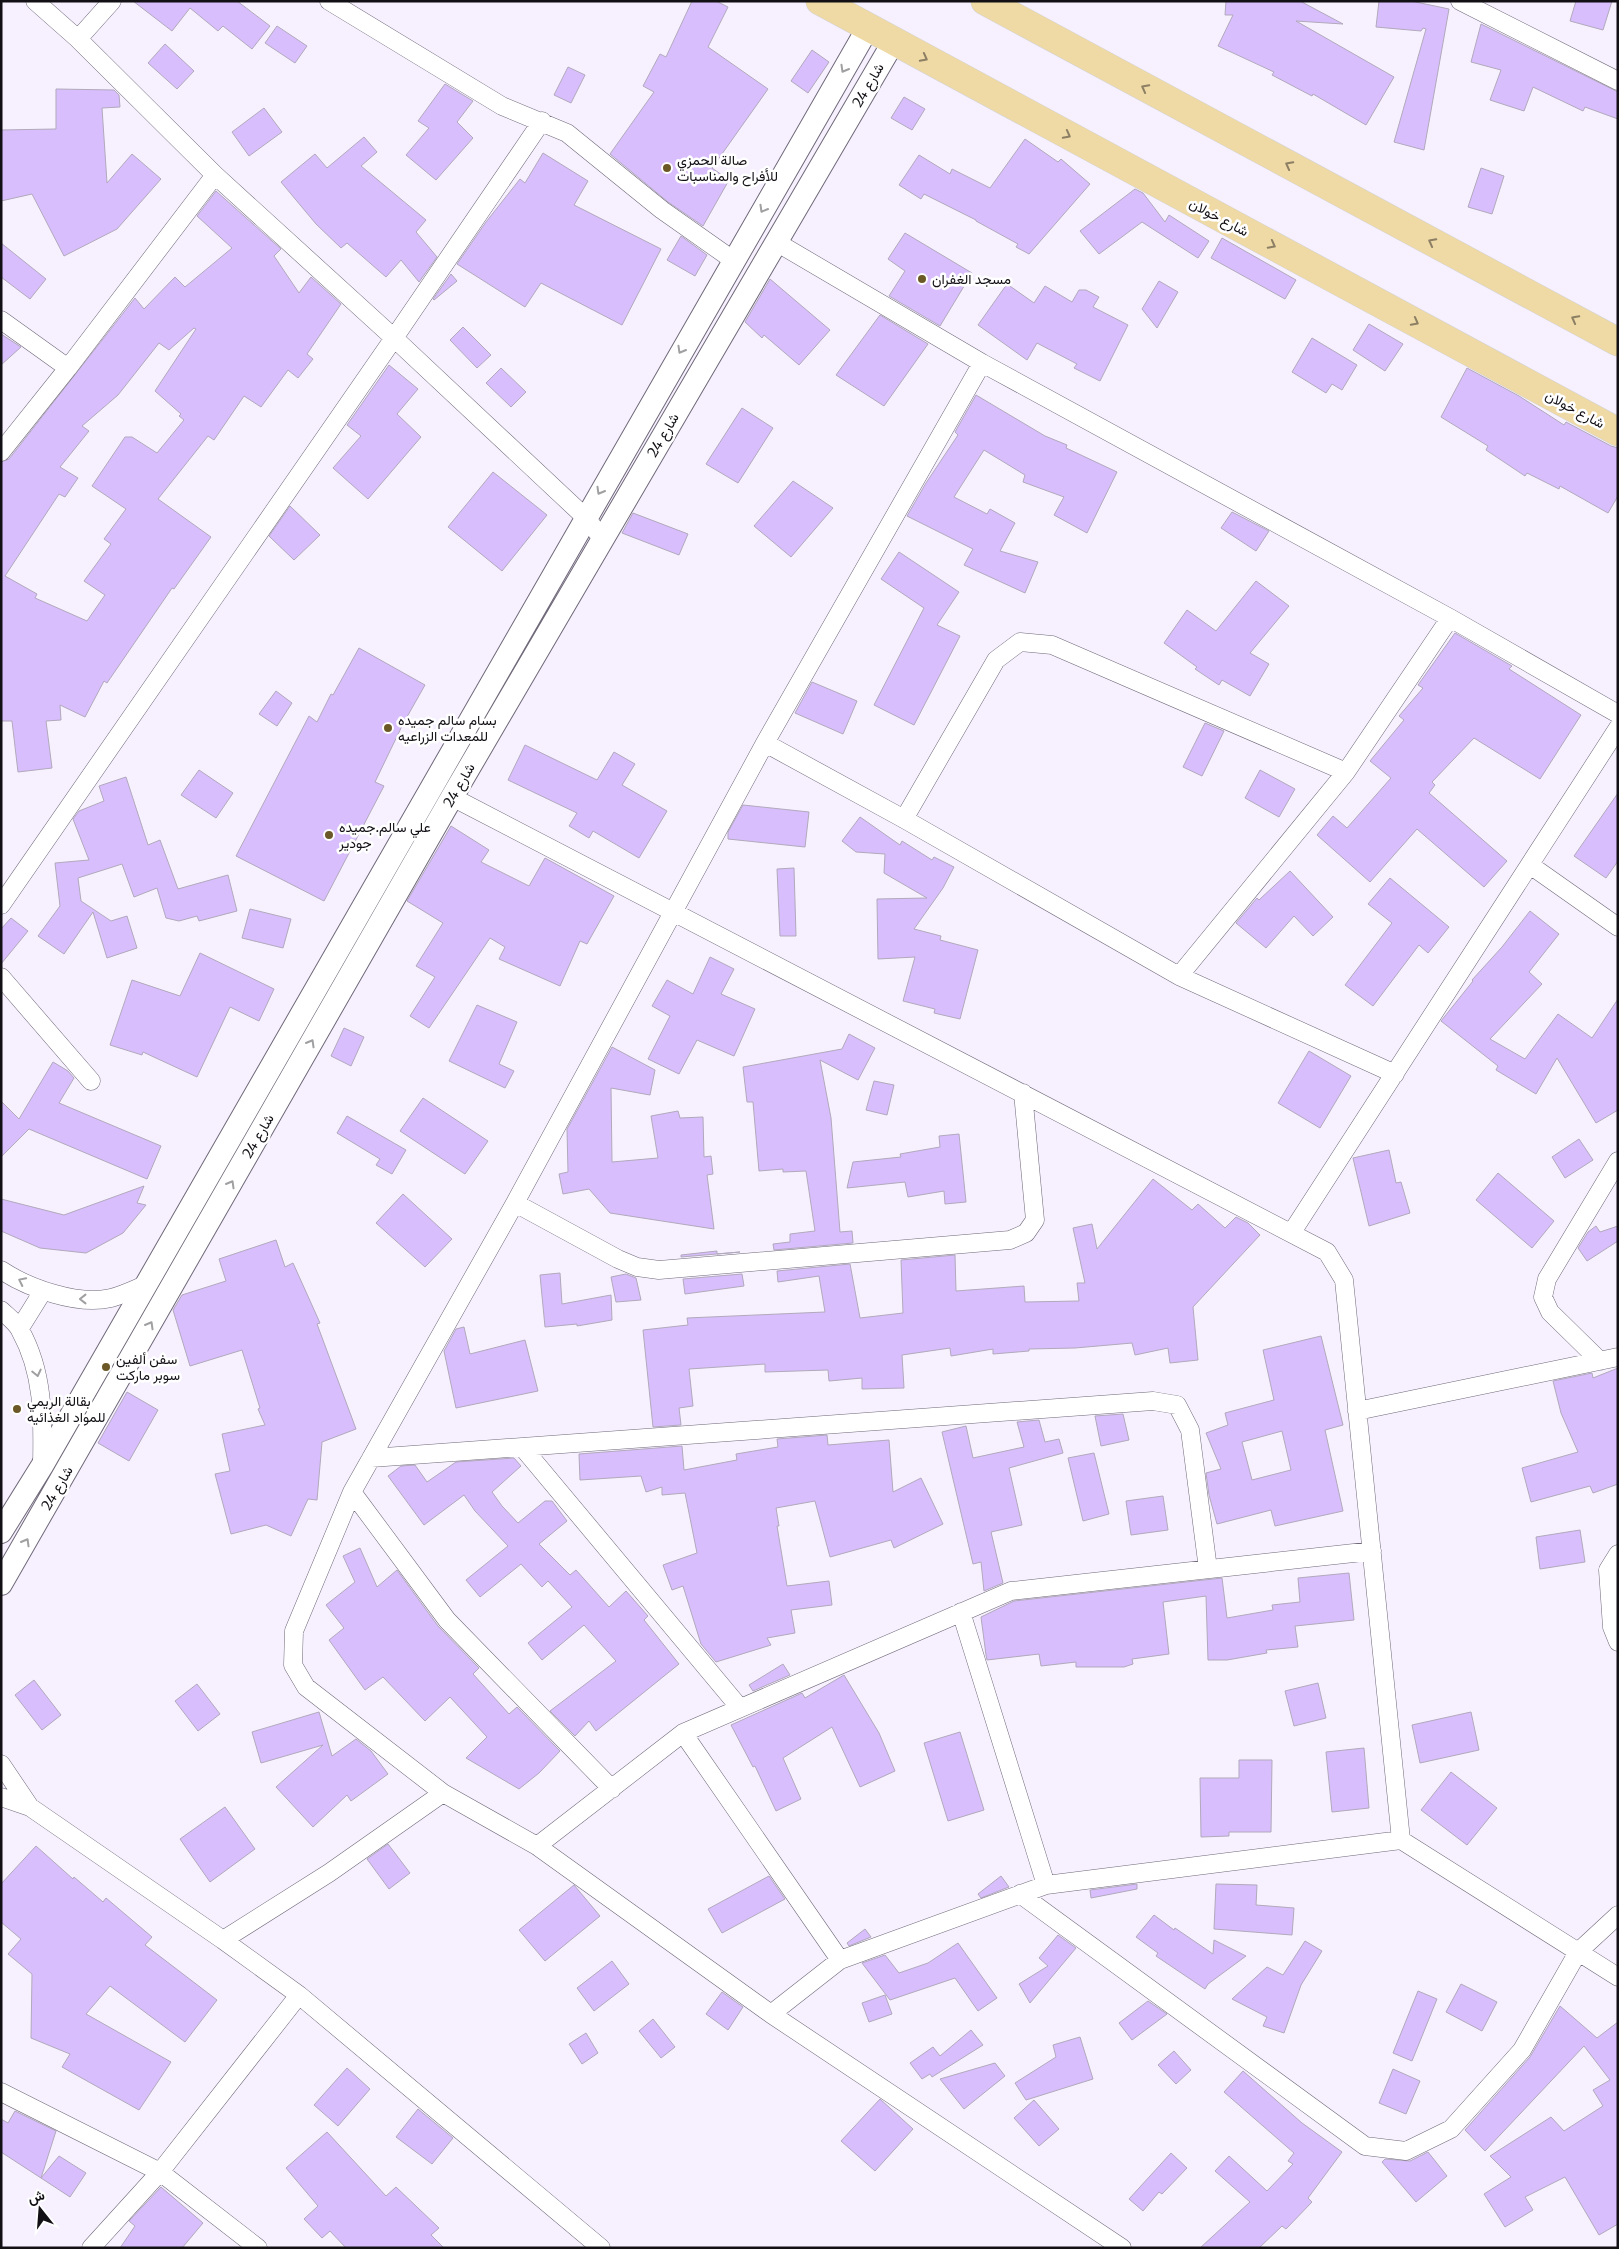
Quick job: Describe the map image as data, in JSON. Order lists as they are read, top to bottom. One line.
{"streets":{"main road":["شارع خولان"],"street":["شارع 24"]},"crossings":[["شارع 24","شارع خولان"]],"places":["صالة الحمزي للأفراح والمناسبات","مسجد الغفران","بسام سالم جميده للمعدات الزراعيه","علي سالم.جميده جودير","سفن ألفين سوبر ماركت","بقالة الريمي للمواد الغذائيه"],"north":"top"}
